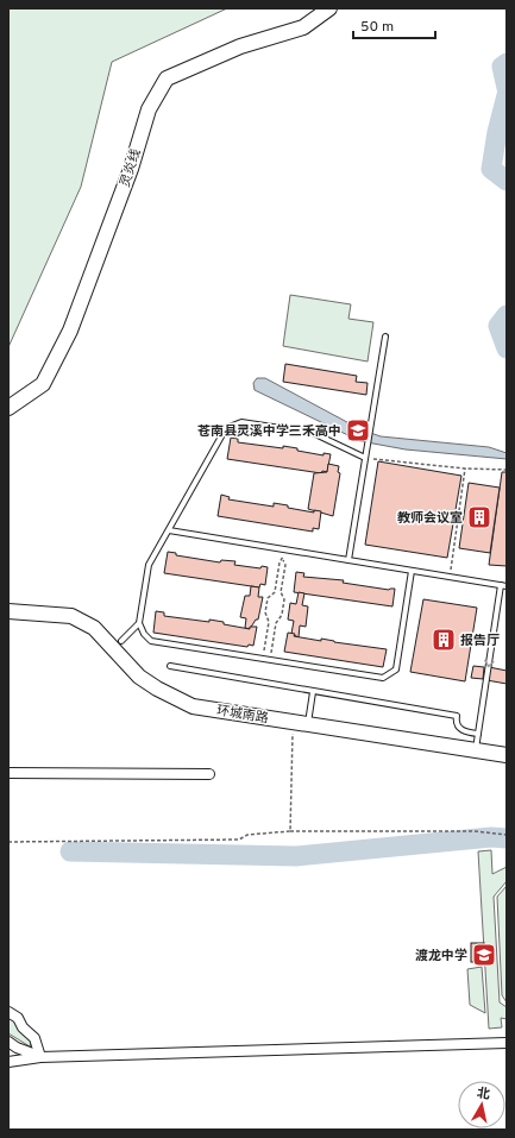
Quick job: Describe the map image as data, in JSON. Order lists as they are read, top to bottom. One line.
{"streets":{"street":["灵炎线","环城南路"]},"places":{"school or university":["苍南县灵溪中学·三禾高中","渡龙中学"],"building":["教师会议室","报告厅"]},"scale_bar":"50 m","north":"top"}
